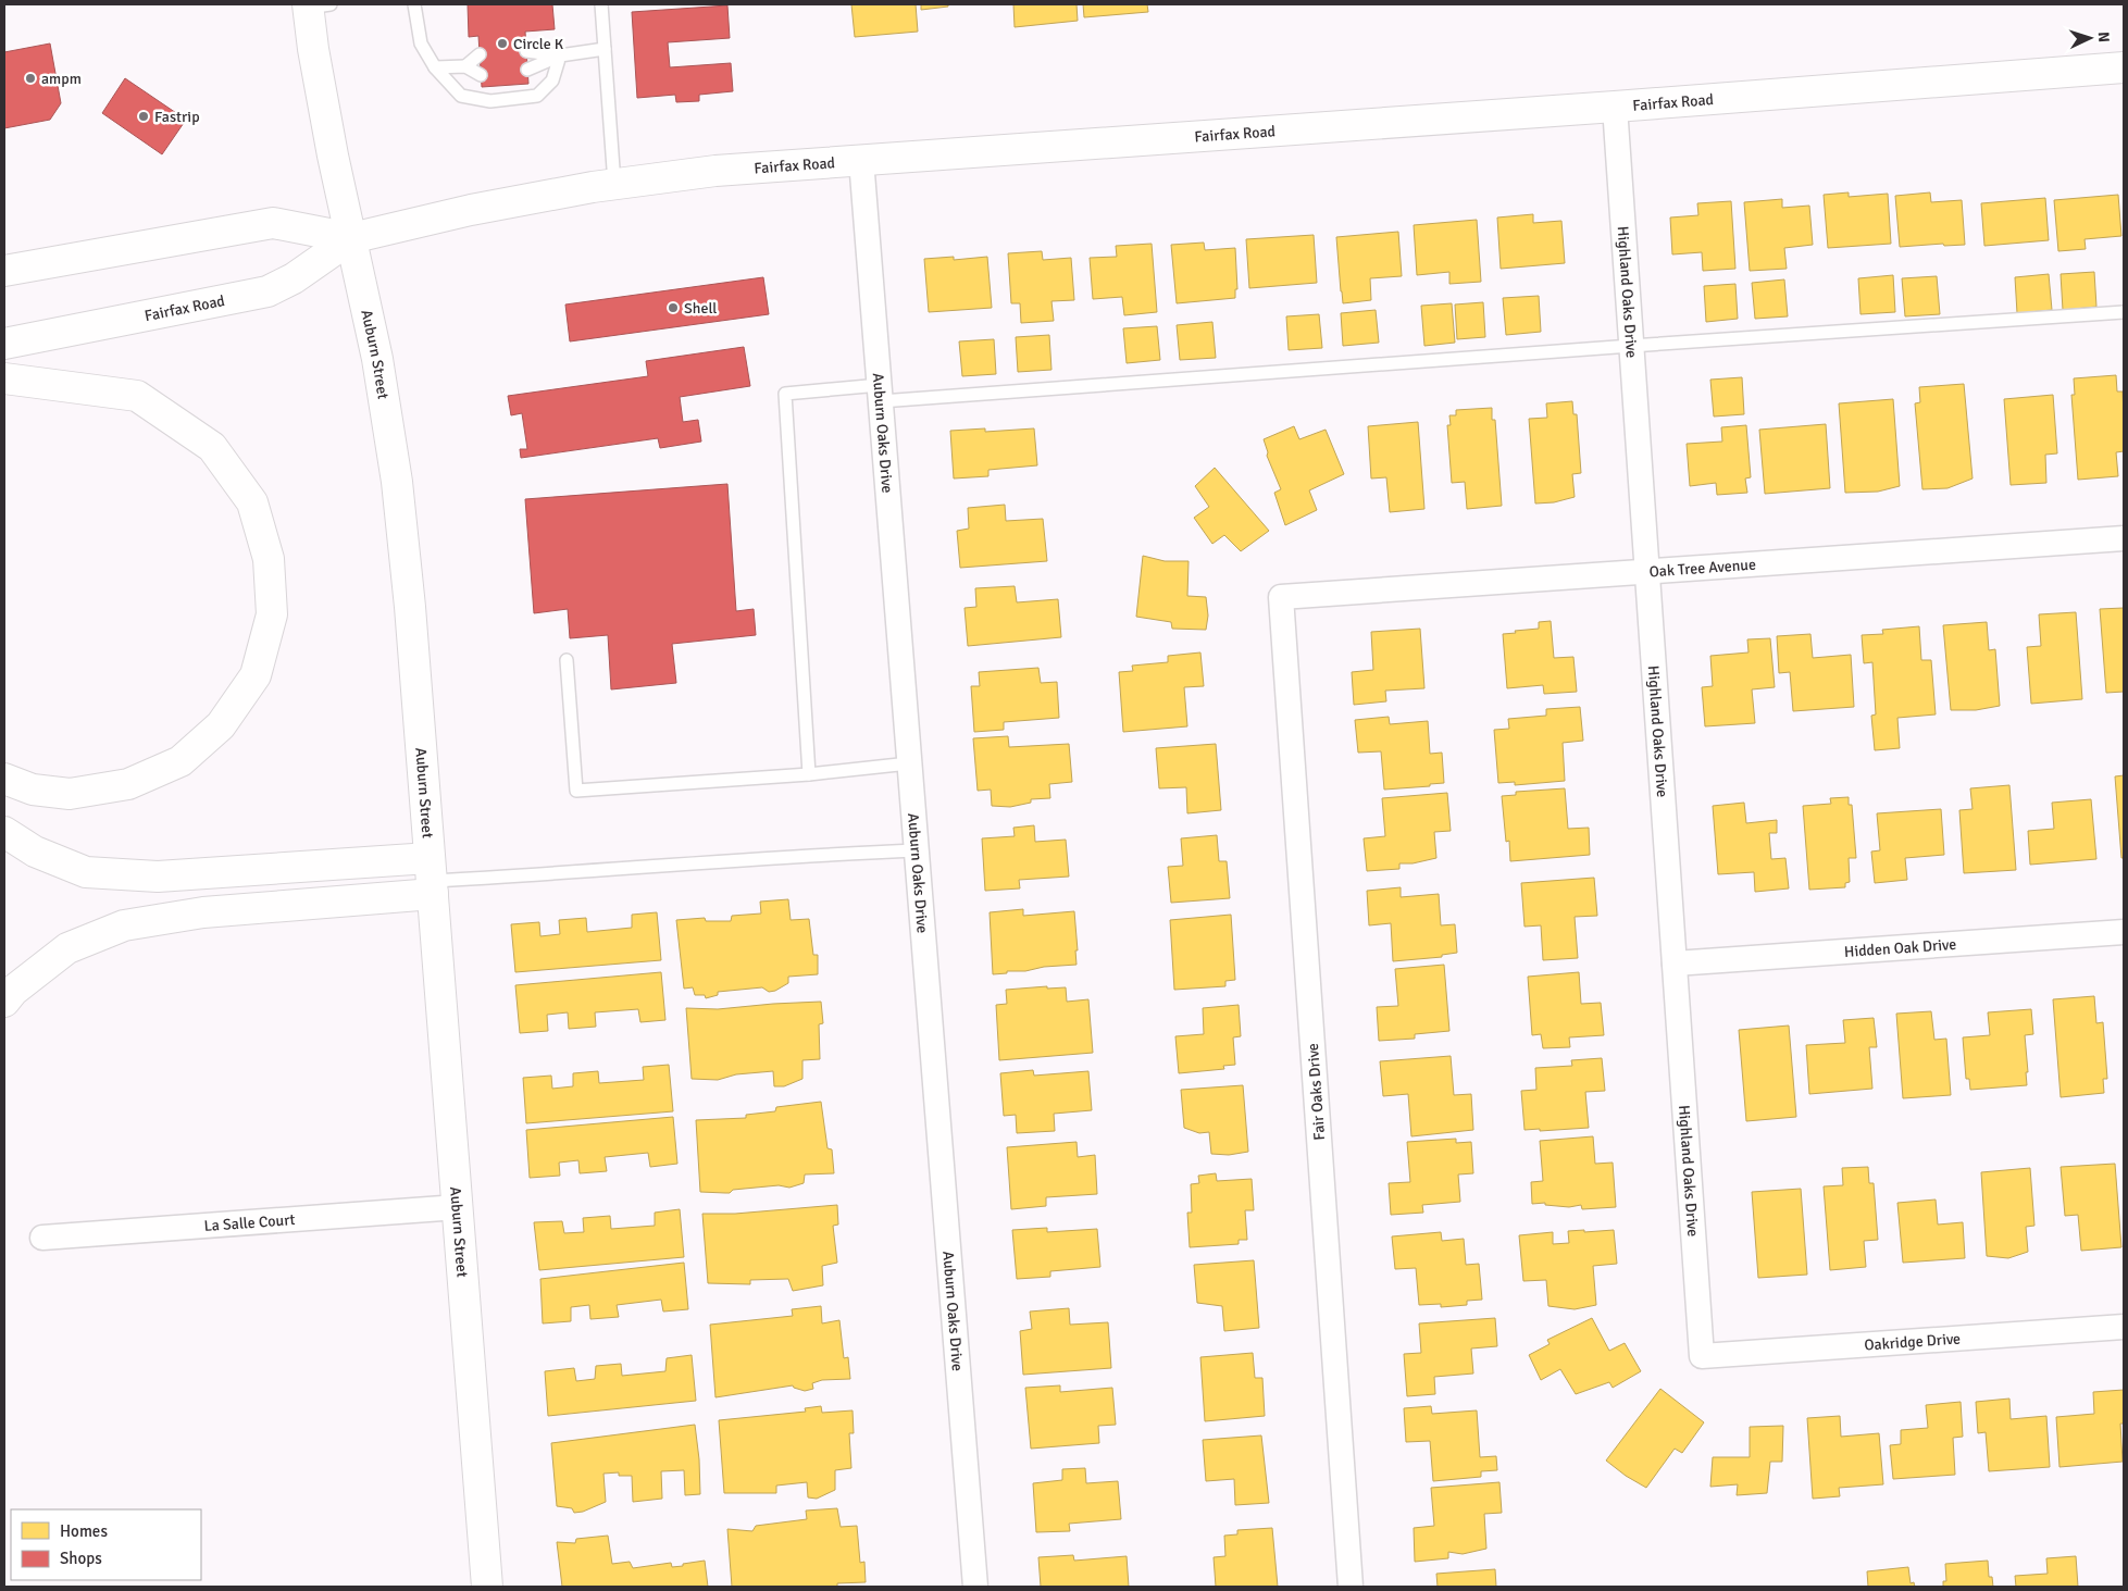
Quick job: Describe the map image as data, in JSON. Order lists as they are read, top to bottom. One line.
{"streets":{"main road":["Fairfax Road","Auburn Street"],"street":["Highland Oaks Drive","Auburn Oaks Drive","Oak Tree Avenue","Hidden Oak Drive","Fair Oaks Drive","La Salle Court","Oakridge Drive"]},"crossings":[["Fairfax Road","Highland Oaks Drive"],["Fairfax Road","Auburn Street"],["Fairfax Road","Auburn Oaks Drive"],["Highland Oaks Drive","Oak Tree Avenue"],["Highland Oaks Drive","Hidden Oak Drive"],["Highland Oaks Drive","Oakridge Drive"],["Auburn Street","La Salle Court"],["Oak Tree Avenue","Fair Oaks Drive"]],"places":["Circle K","ampm","Fastrip","Shell"],"legend":["Homes","Shops"],"north":"right"}
